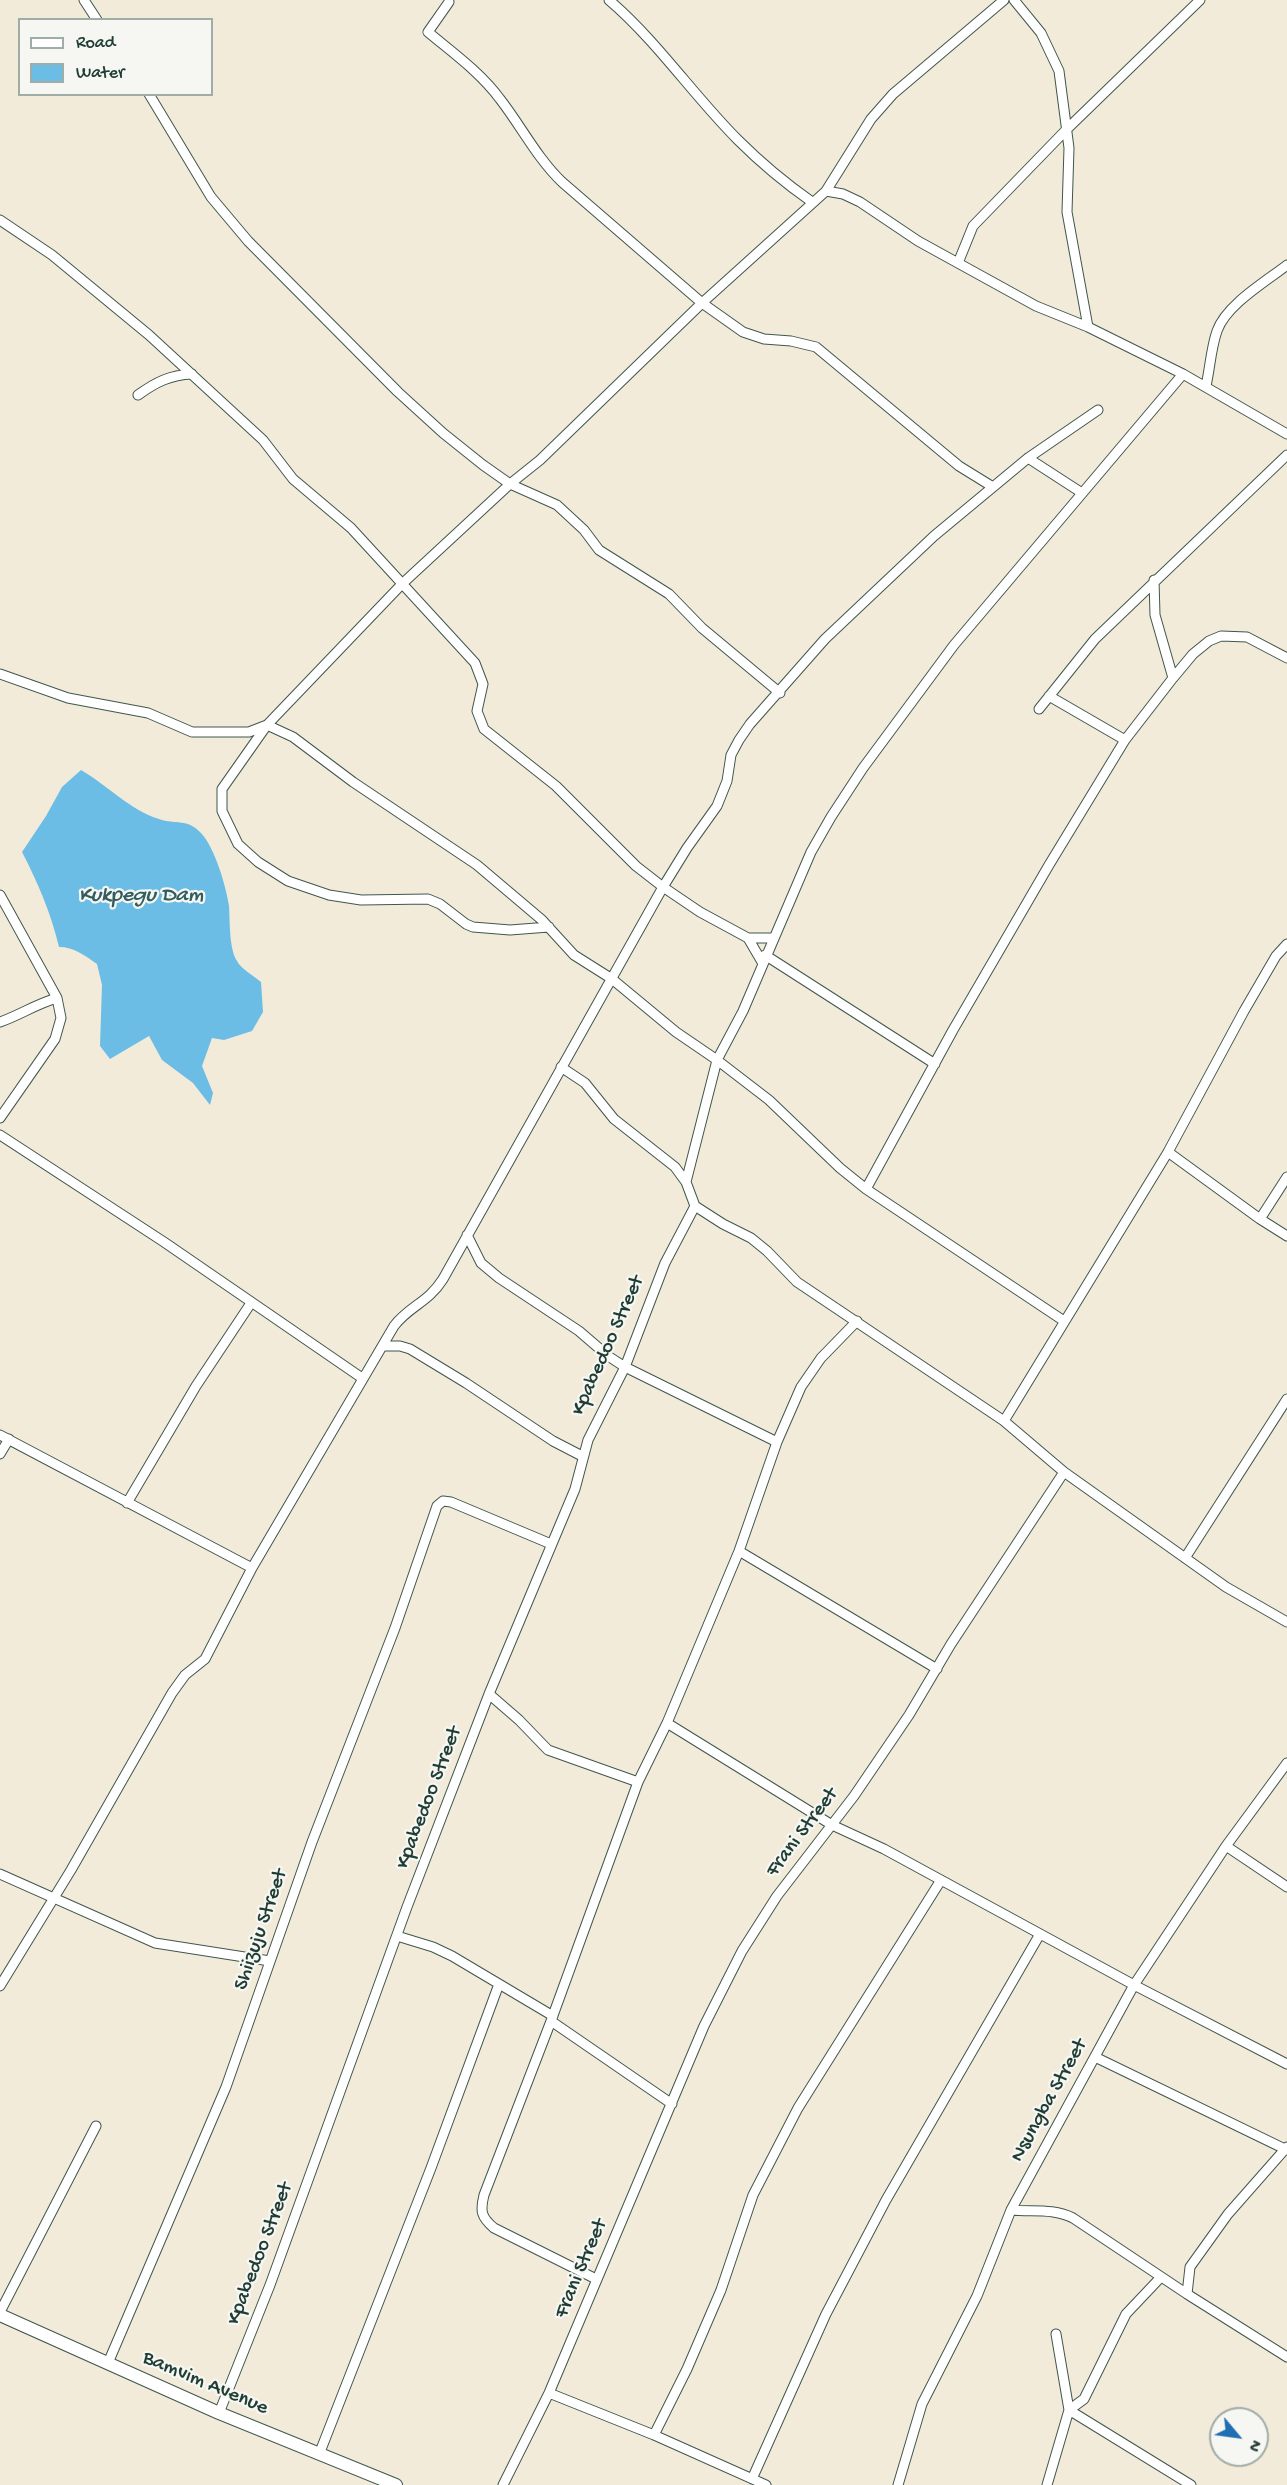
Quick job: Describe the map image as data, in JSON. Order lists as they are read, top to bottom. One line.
{"streets":{"street":["Kpabedoo Street","Frani Street","Shiizuju Street","Nsungba Street","Bamvim Avenue"]},"crossings":[["Kpabedoo Street","Shiizuju Street"],["Kpabedoo Street","Bamvim Avenue"],["Shiizuju Street","Bamvim Avenue"]],"water":["Kukpegu Dam"],"legend":["Road","Water"],"north":"bottom right"}
